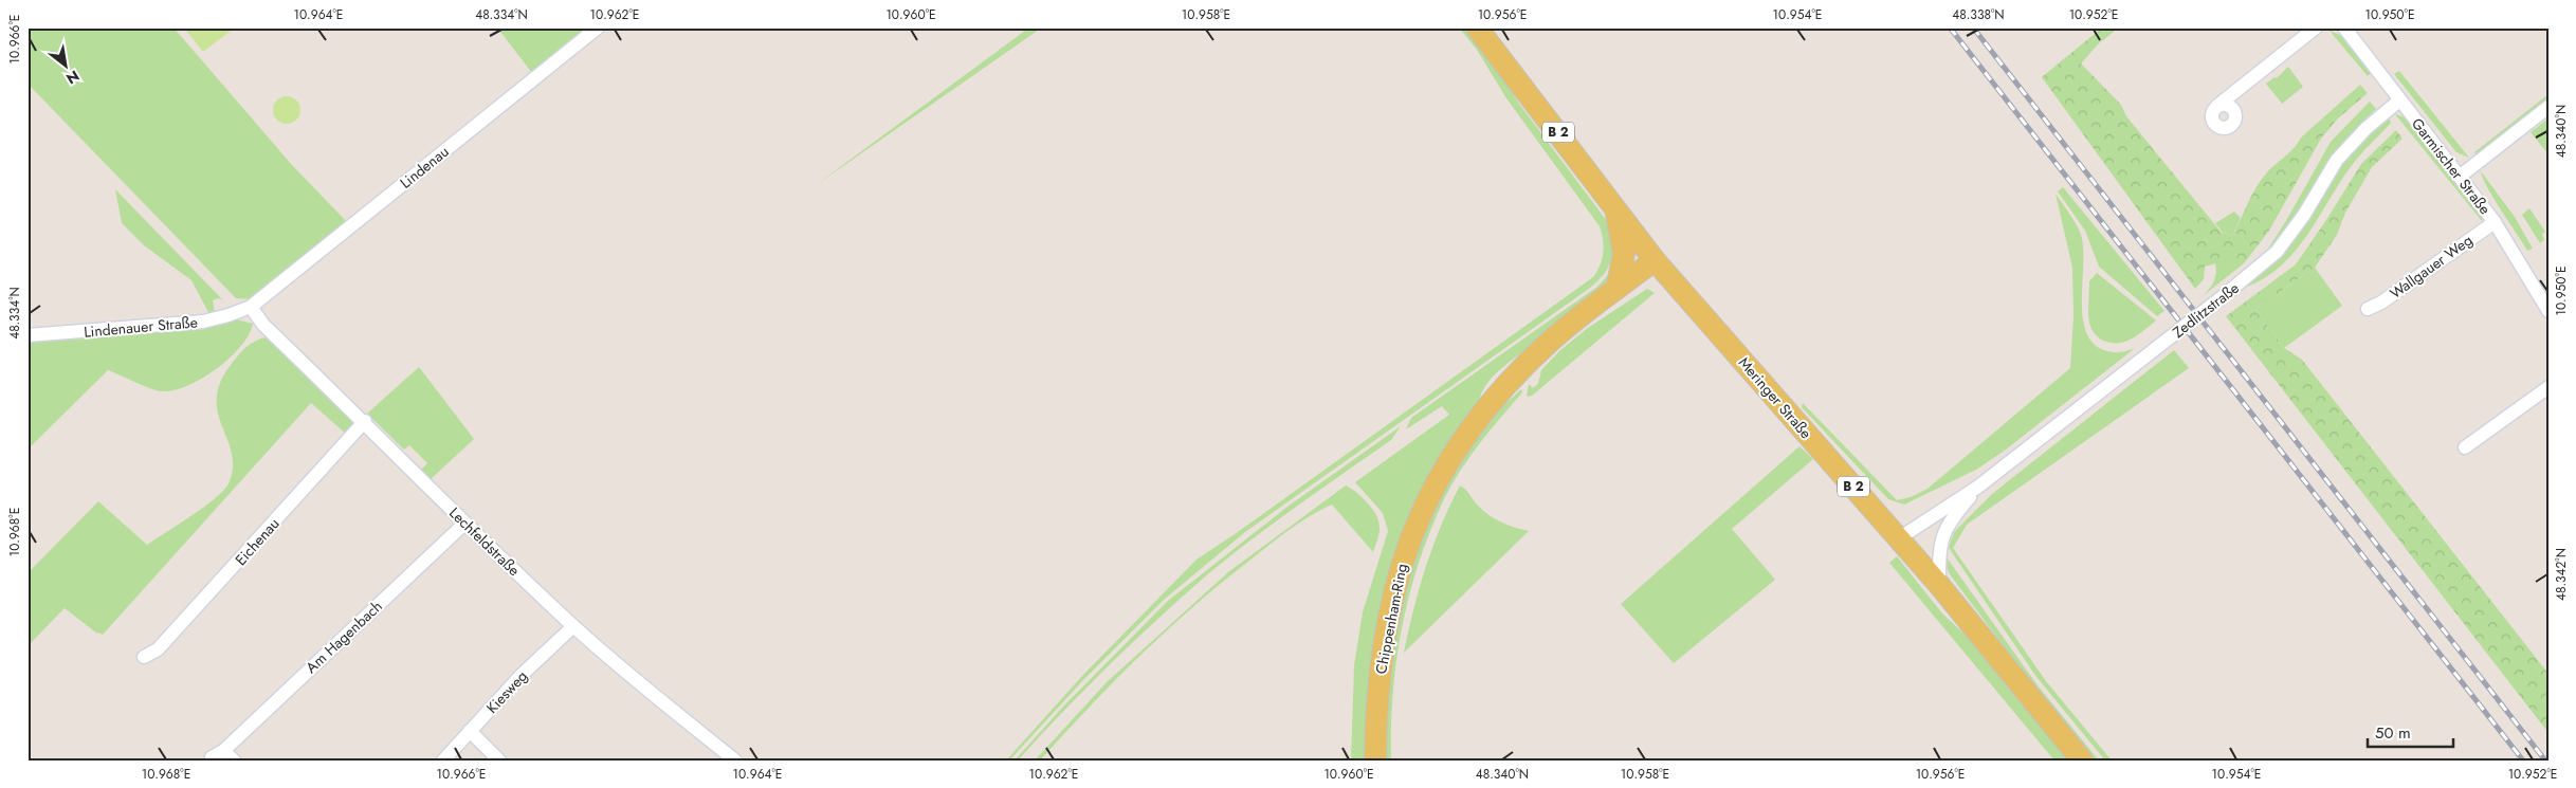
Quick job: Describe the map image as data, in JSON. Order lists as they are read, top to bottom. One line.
{"streets":{"main road":["B 2","Meringer Straße","Chippenham-Ring"],"street":["Garmischer Straße","Lindenau","Wallgauer Weg","Zedlitzstraße","Lindenauer Straße","Eichenau","Lechfeldstraße","Am Hagenbach","Kiesweg"]},"crossings":[["Garmischer Straße","Wallgauer Weg"],["Garmischer Straße","Zedlitzstraße"],["Lindenau","Lindenauer Straße"],["Lindenau","Lechfeldstraße"],["Zedlitzstraße","Meringer Straße"],["Lindenauer Straße","Lechfeldstraße"],["Meringer Straße","Chippenham-Ring"],["Eichenau","Lechfeldstraße"],["Lechfeldstraße","Am Hagenbach"],["Lechfeldstraße","Kiesweg"]],"scale_bar":"50 m","north":"bottom right","coordinates":["10.964°E","48.334°N","10.962°E","10.960°E","10.958°E","10.956°E","10.954°E","48.338°N","10.952°E","10.950°E","10.966°E","48.340°N","10.968°E","48.342°N"]}
